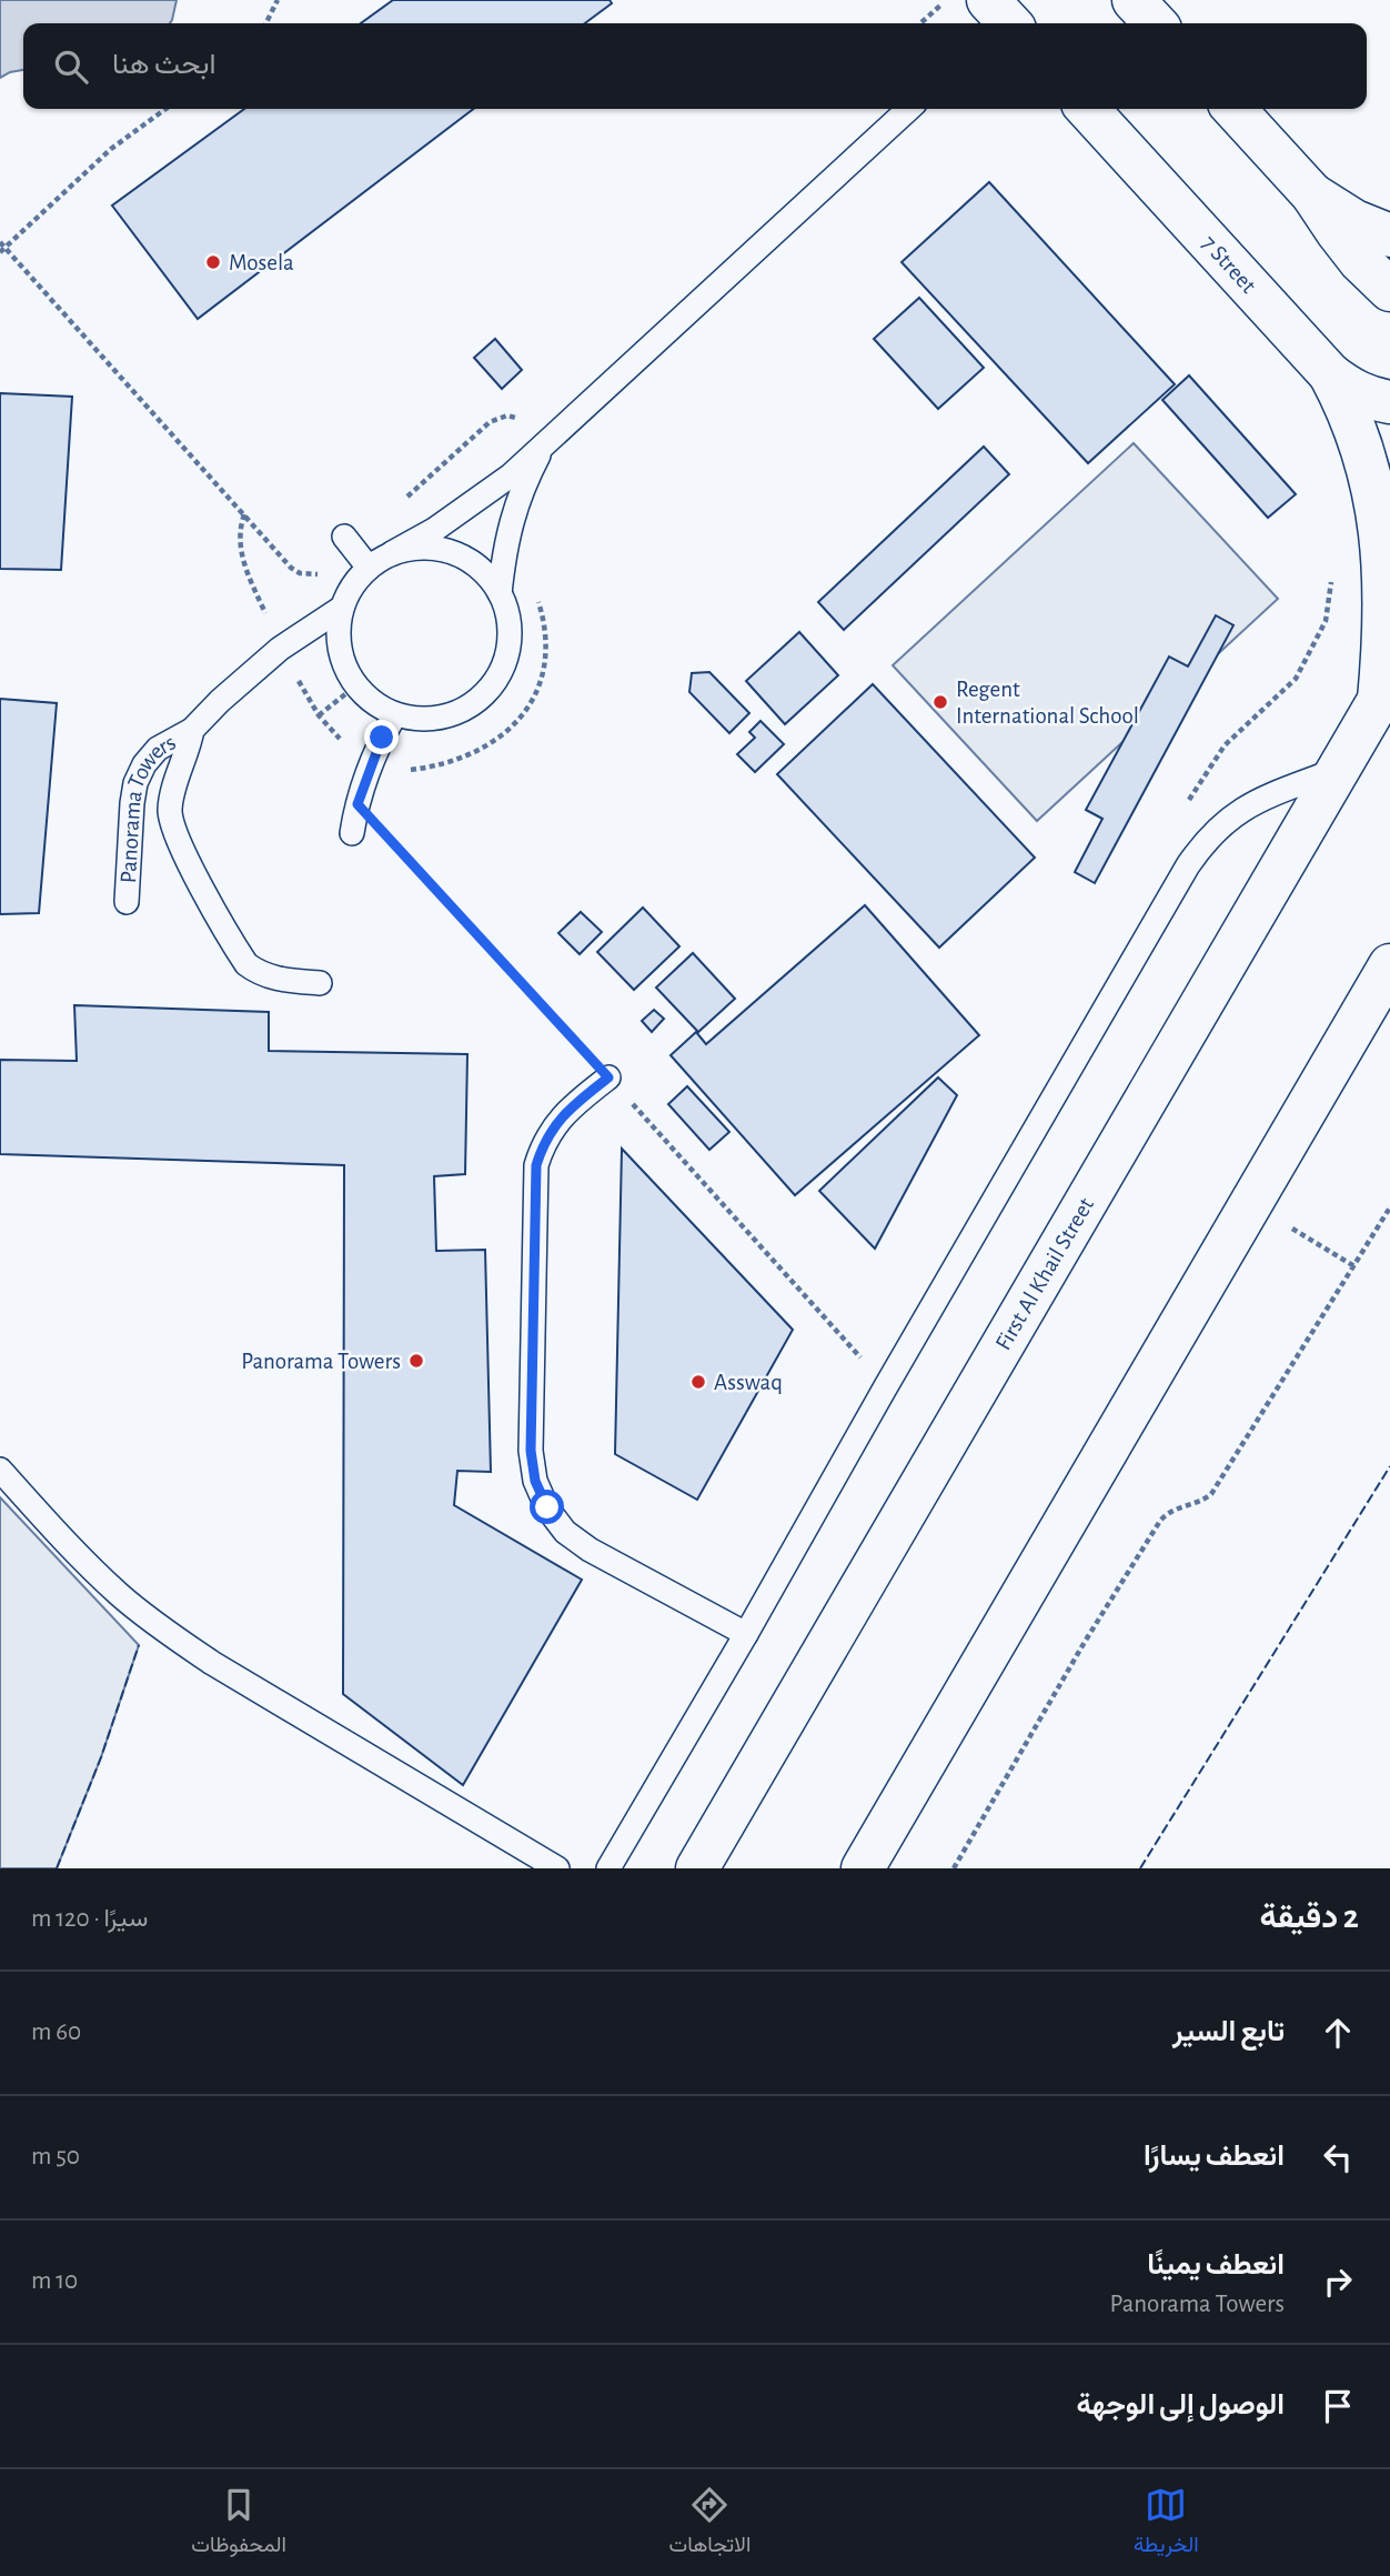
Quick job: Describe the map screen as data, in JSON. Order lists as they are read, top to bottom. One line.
{"streets":{"main road":["7 Street","First Al Khail Street"],"lane":["Panorama Towers"]},"crossings":[["7 Street","First Al Khail Street"]],"places":["Mosela","Regent International School","Panorama Towers","Asswaq"],"page":{"search":"ابحث هنا","heading":["2 دقيقة","سيرًا · 120 m"],"list":[["تابع السير","60 m"],["انعطف يسارًا","50 m"],["انعطف يمينًا","Panorama Towers","10 m"],"الوصول إلى الوجهة"],"nav":["الخريطة","الاتجاهات","المحفوظات"]}}
